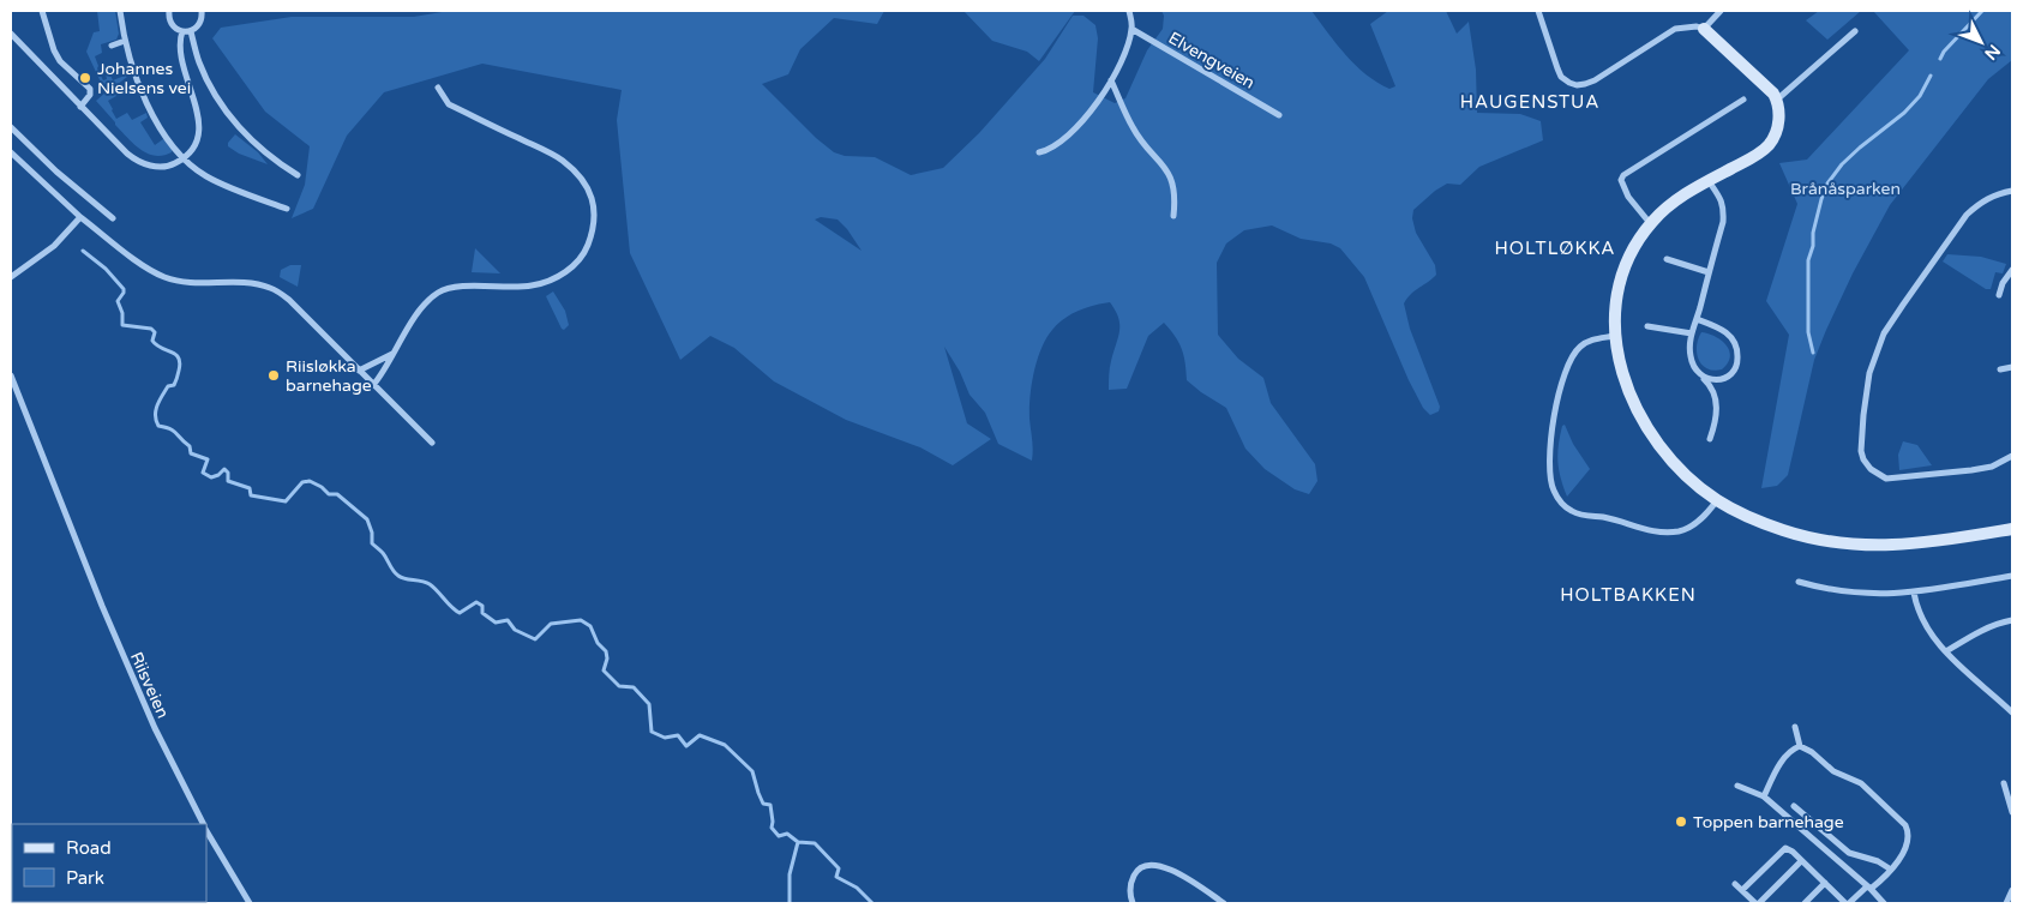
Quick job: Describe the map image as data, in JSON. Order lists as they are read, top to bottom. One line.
{"streets":{"street":["Elvengveien","Riisveien"]},"districts":["HAUGENSTUA","HOLTLØKKA","HOLTBAKKEN"],"parks":["Brånåsparken"],"places":["Johannes Nielsens vei","Riisløkka barnehage","Toppen barnehage"],"legend":["Road","Park"],"north":"bottom right"}
